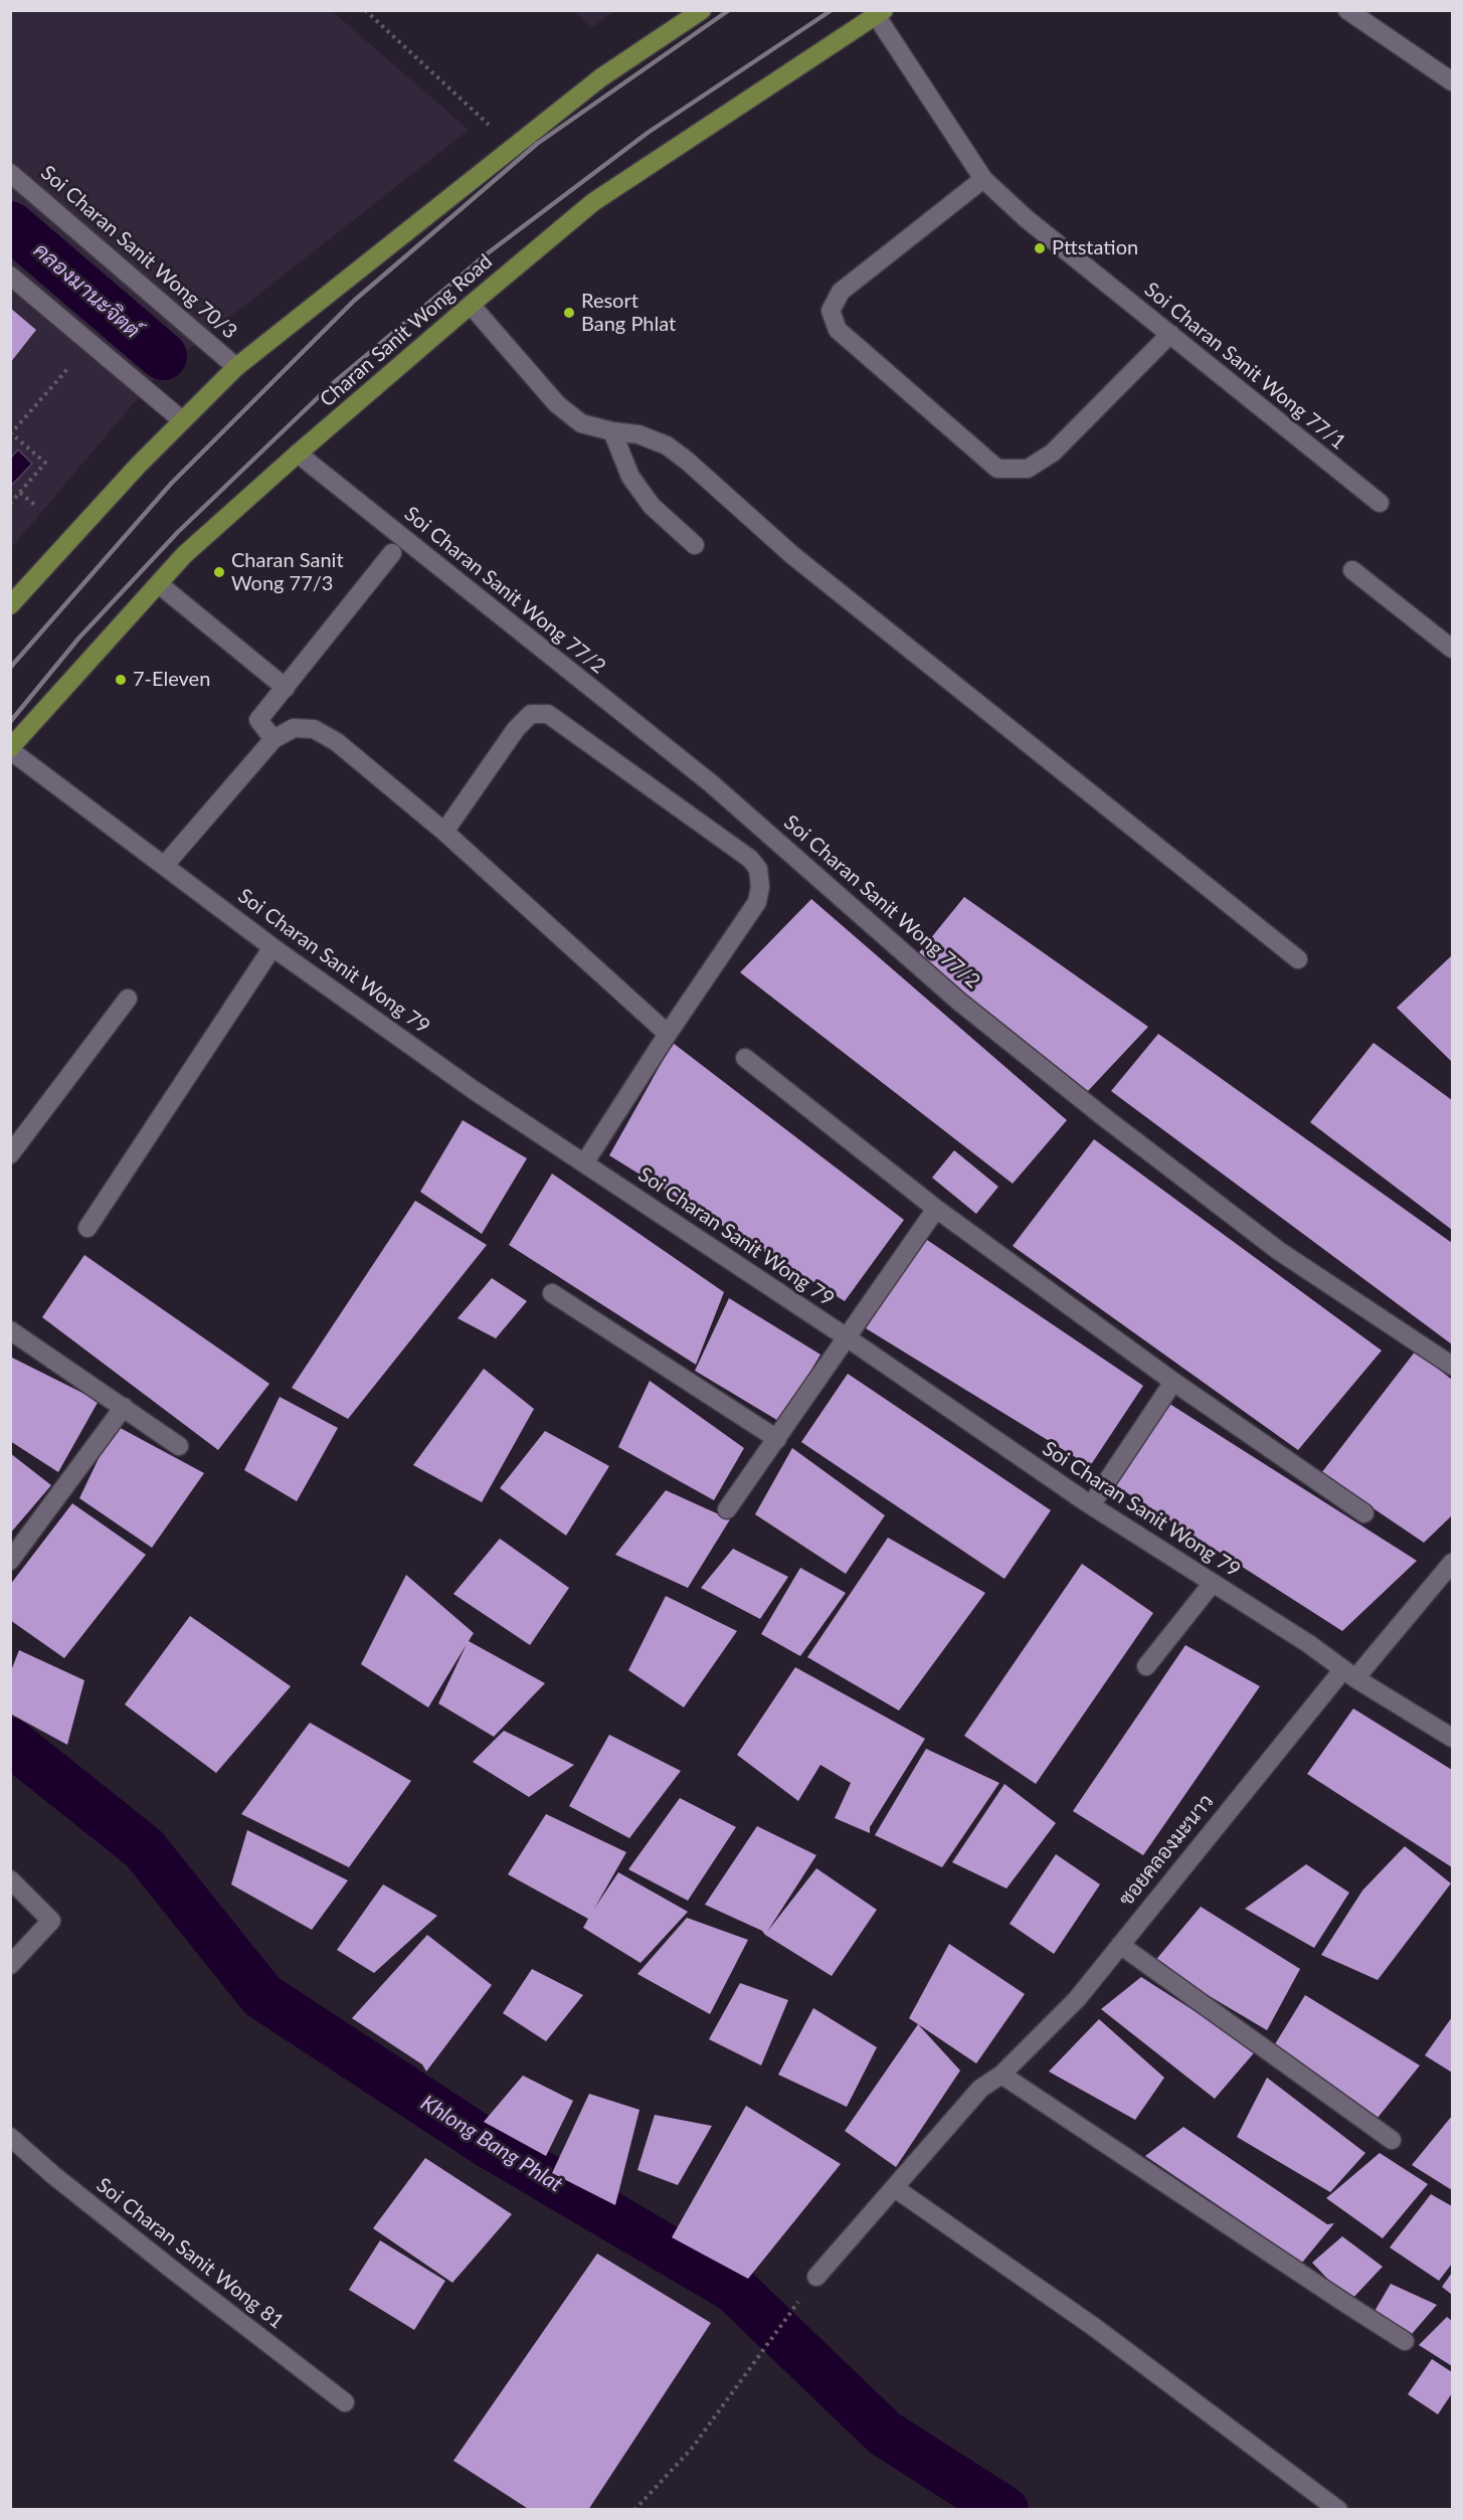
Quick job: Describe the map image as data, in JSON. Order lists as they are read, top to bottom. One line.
{"streets":{"main road":["Charan Sanit Wong Road"],"street":["Soi Charan Sanit Wong 70/3","Soi Charan Sanit Wong 77/1","Soi Charan Sanit Wong 77/2","Soi Charan Sanit Wong 79","ซอยคลองมะนาว","Soi Charan Sanit Wong 81"]},"crossings":[["Charan Sanit Wong Road","Soi Charan Sanit Wong 77/1"],["Charan Sanit Wong Road","Soi Charan Sanit Wong 77/2"],["Charan Sanit Wong Road","Soi Charan Sanit Wong 79"],["Soi Charan Sanit Wong 79","ซอยคลองมะนาว"]],"water":["คลองมานะจิตต์","Khlong Bang Phlat"],"places":["Pttstation","Resort Bang Phlat","Charan Sanit Wong 77/3","7-Eleven"]}
